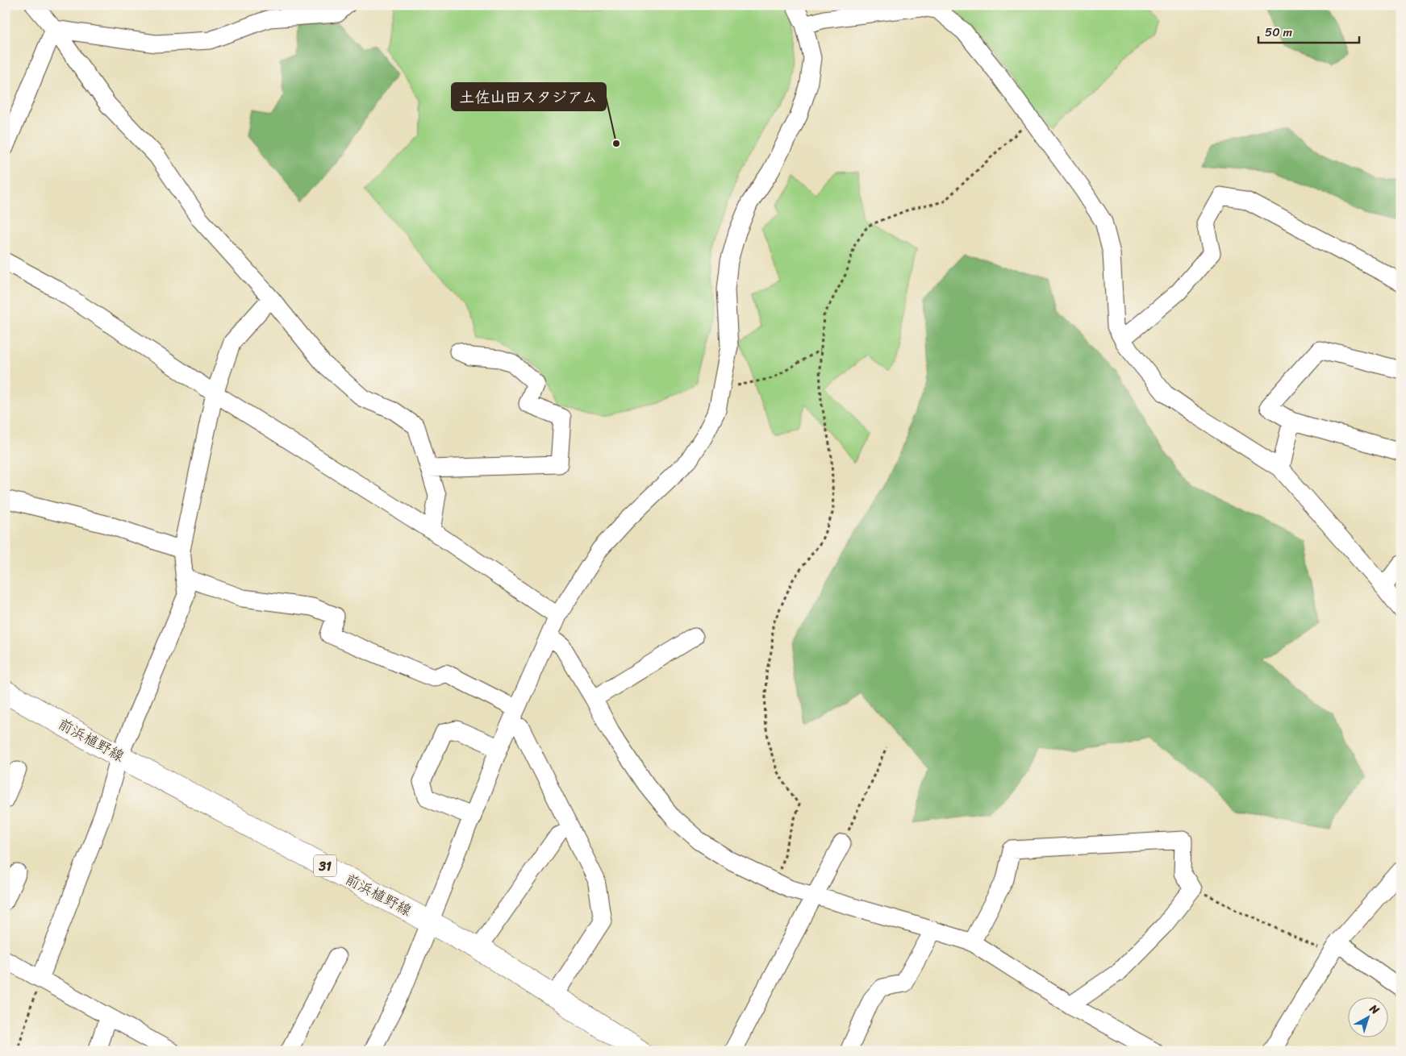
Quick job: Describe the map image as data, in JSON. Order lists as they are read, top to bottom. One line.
{"streets":{"main road":["前浜植野線","31"]},"places":["土佐山田スタジアム"],"scale_bar":"50 m","north":"top right"}
